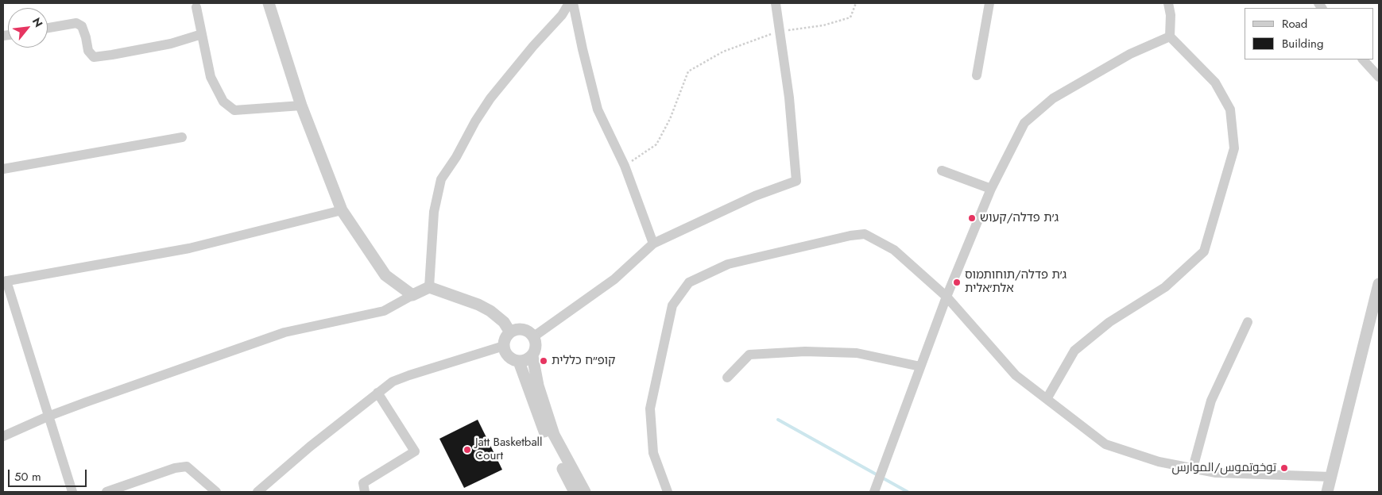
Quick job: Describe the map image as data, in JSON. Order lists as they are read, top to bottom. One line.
{"places":["ג׳ת פדלה/קעוש","ג׳ת פדלה/תוחותמוס אלת׳אלית","קופ״ח כללית","Jatt Basketball Court","توخوتموس/الموارس"],"legend":["Road","Building"],"scale_bar":"50 m","north":"top right"}
